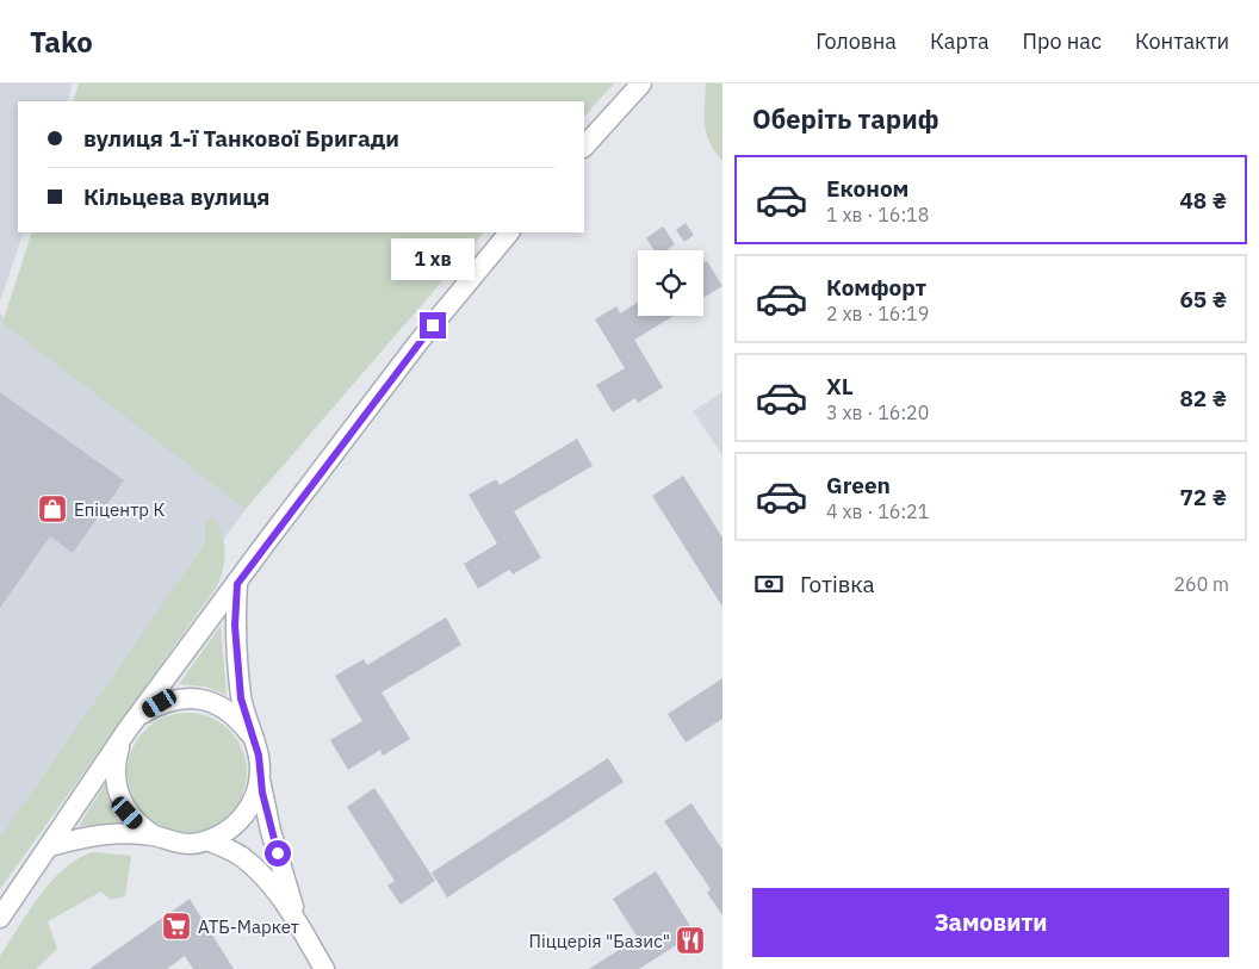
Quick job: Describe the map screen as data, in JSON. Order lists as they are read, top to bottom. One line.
{"places":{"shop":["Епіцентр К"],"supermarket":["АТБ-Маркет"],"restaurant":["Піццерія \"Базис\""]},"page":{"header":"Tako","nav":["Головна","Карта","Про нас","Контакти"],"heading":"Оберіть тариф","banner":["вулиця 1-ї Танкової Бригади","Кільцева вулиця"],"list":[{"name":"Економ","note":"1 хв · 16:18","value":"48 ₴"},{"name":"Комфорт","note":"2 хв · 16:19","value":"65 ₴"},{"name":"XL","note":"3 хв · 16:20","value":"82 ₴"},{"name":"Green","note":"4 хв · 16:21","value":"72 ₴"}],"bubble":"1 хв","pay":["Готівка","260 m"],"buttons":"Замовити"}}
